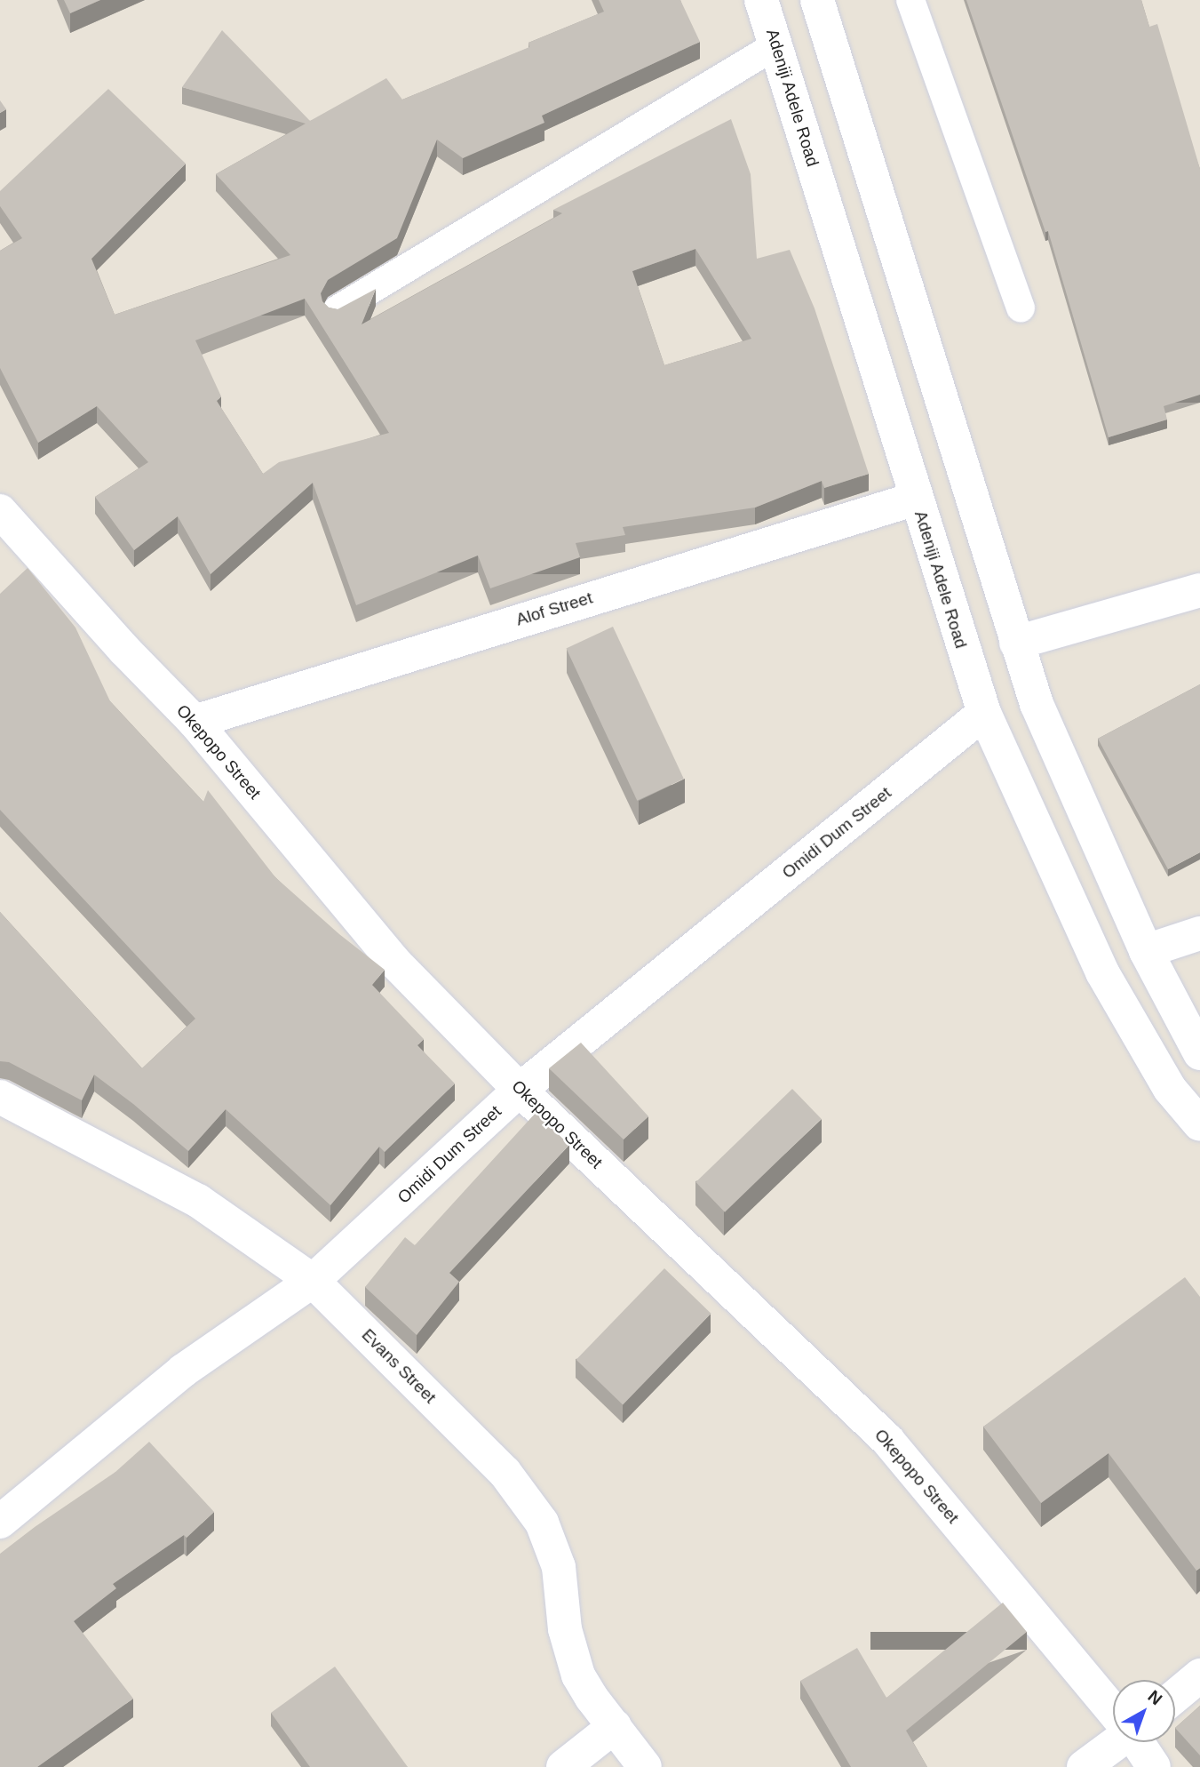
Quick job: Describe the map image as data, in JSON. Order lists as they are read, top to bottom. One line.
{"streets":{"street":["Adeniji Adele Road","Alof Street","Okepopo Street","Omidi Dum Street","Evans Street"]},"crossings":[["Adeniji Adele Road","Alof Street"],["Adeniji Adele Road","Omidi Dum Street"],["Alof Street","Okepopo Street"],["Okepopo Street","Omidi Dum Street"],["Omidi Dum Street","Evans Street"]],"north":"top right"}
